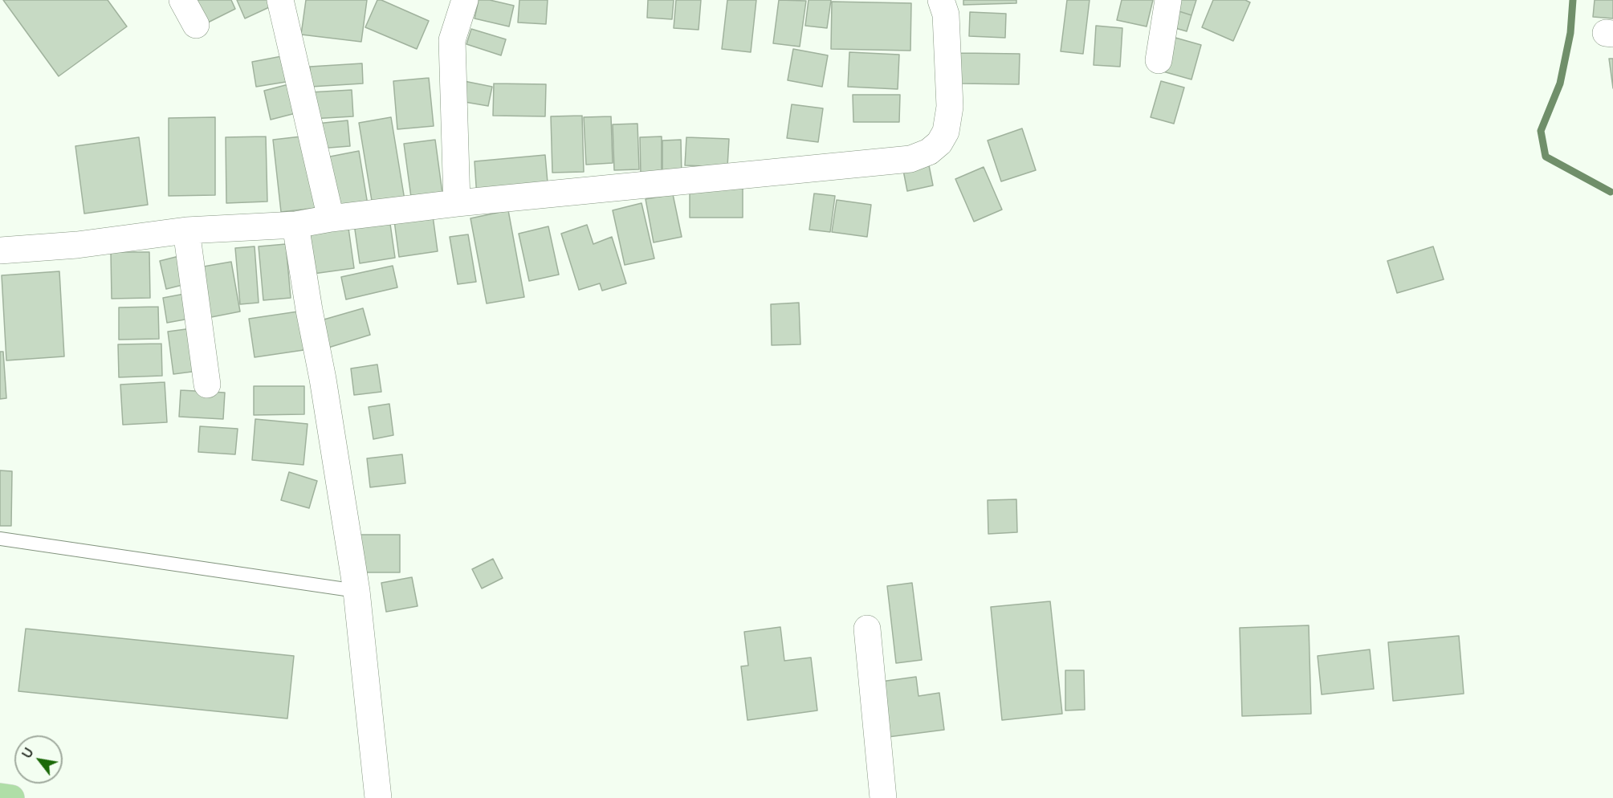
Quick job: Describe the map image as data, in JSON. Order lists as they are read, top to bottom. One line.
{"north":"top left"}
